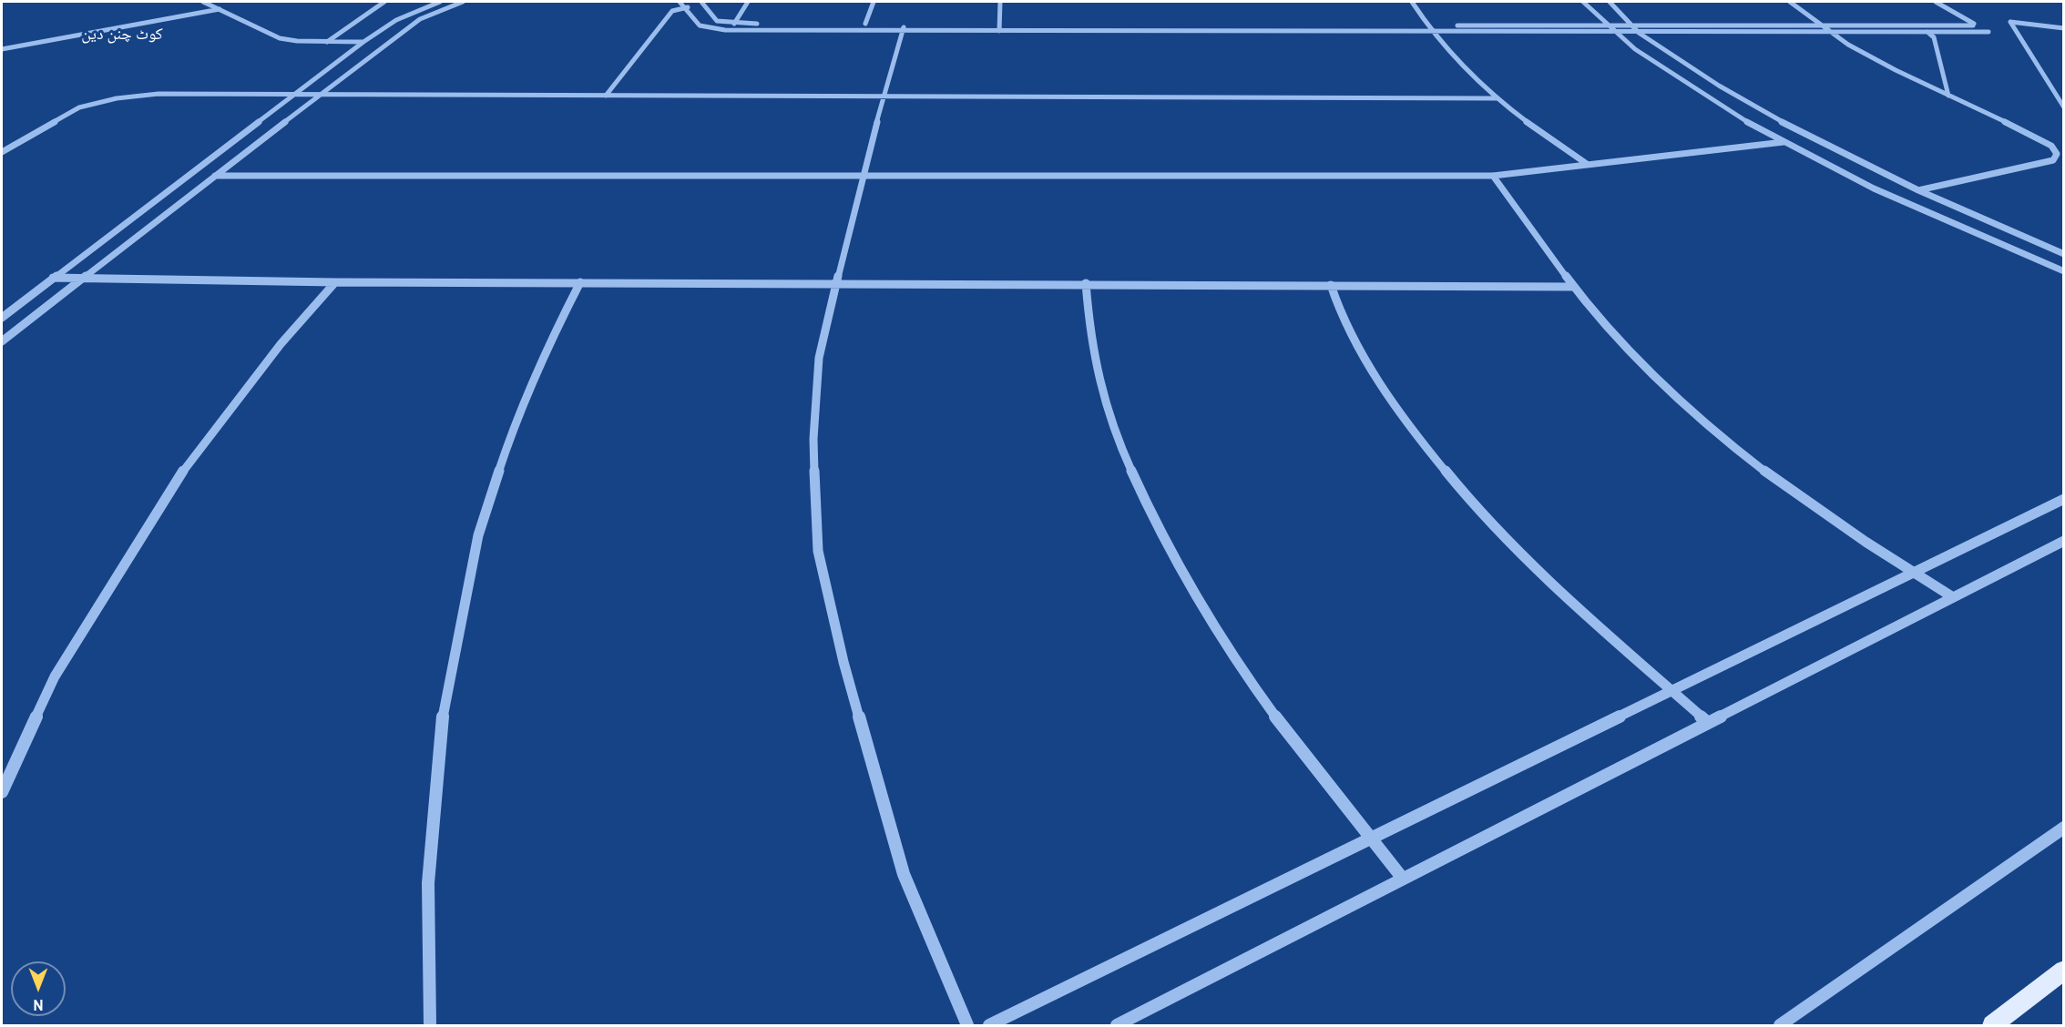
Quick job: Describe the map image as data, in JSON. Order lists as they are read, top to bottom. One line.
{"districts":["کوٹ چنن دین"],"north":"bottom"}
